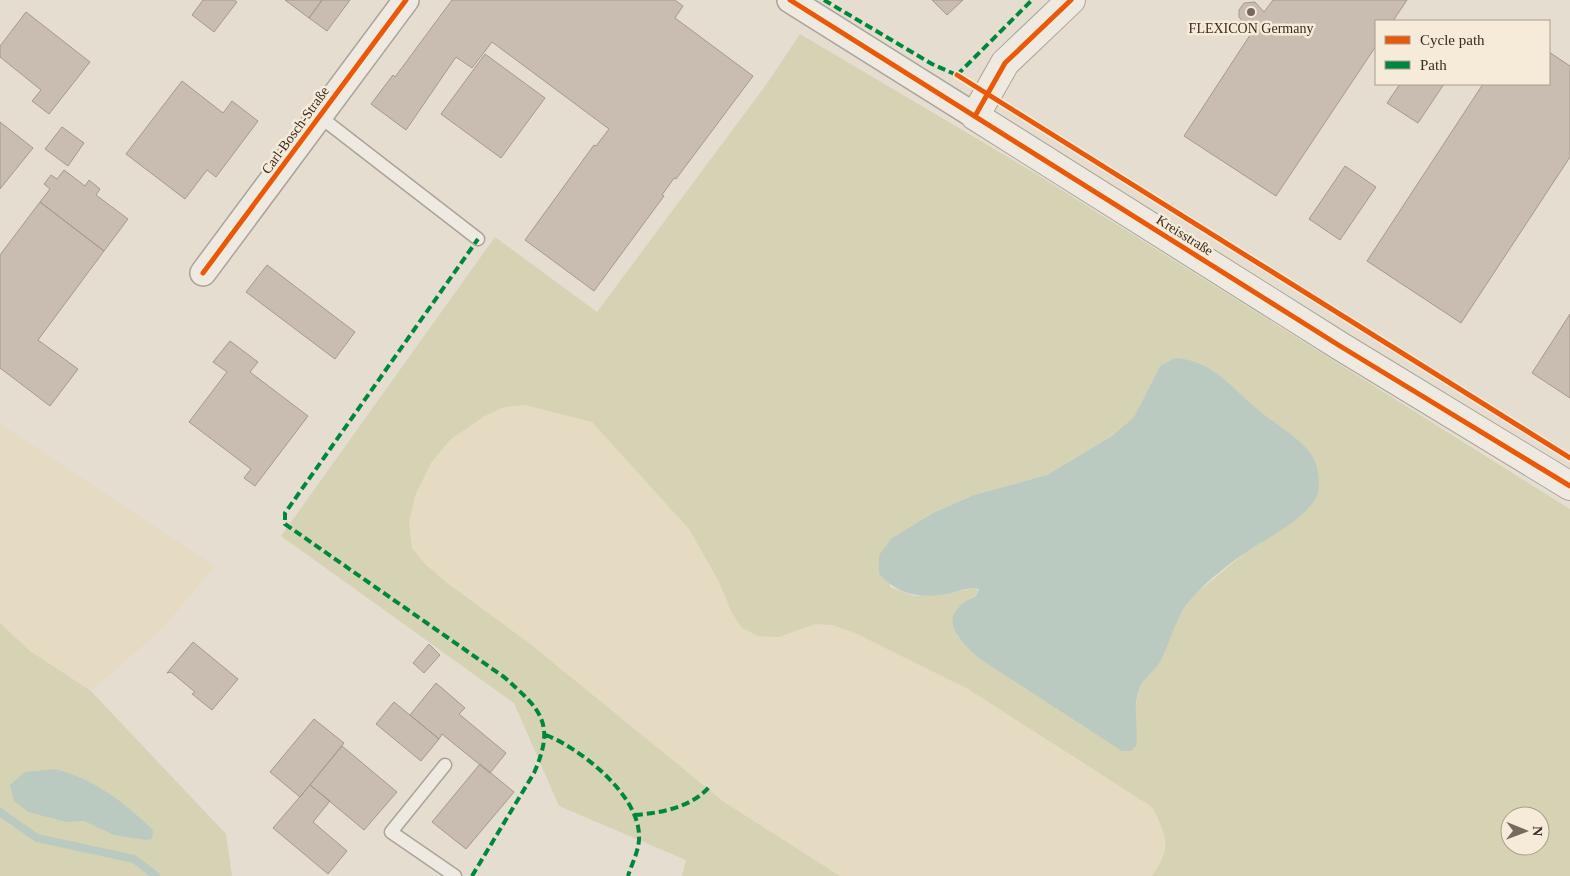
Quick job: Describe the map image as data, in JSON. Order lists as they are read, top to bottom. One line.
{"streets":{"street":["Carl-Bosch-Straße","Kreisstraße"]},"places":["FLEXICON Germany"],"legend":["Cycle path","Path"],"north":"right"}
